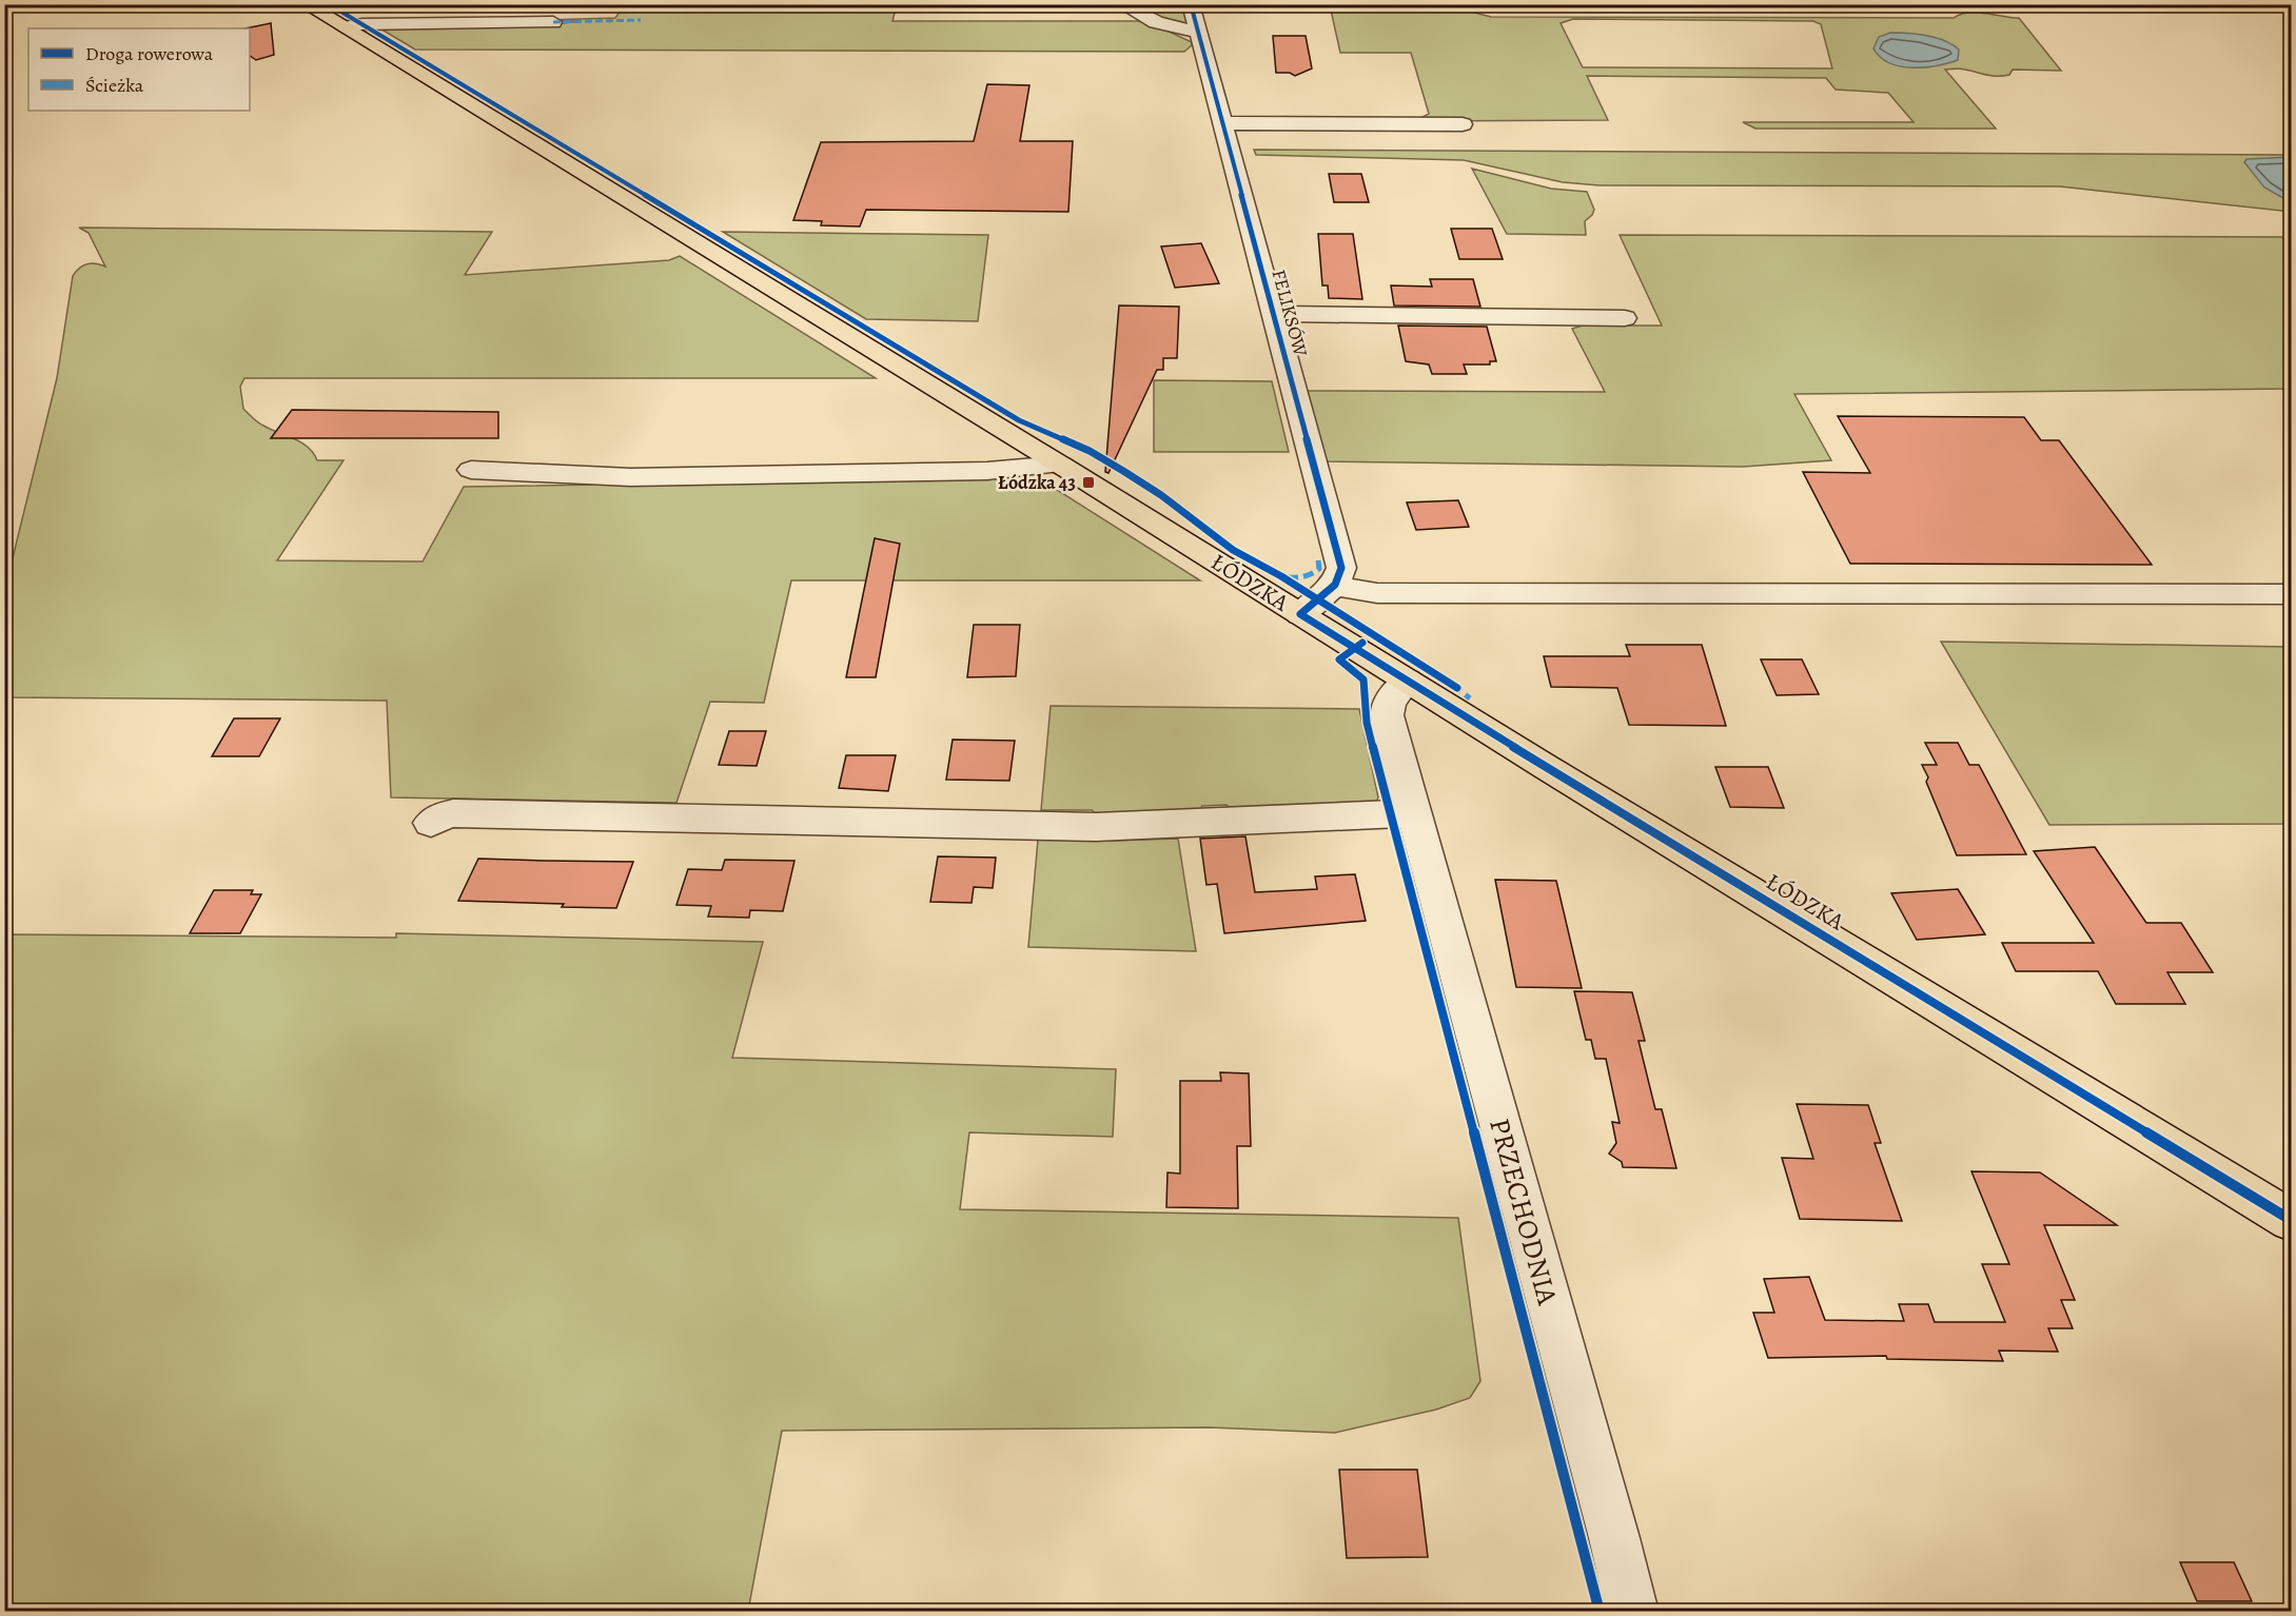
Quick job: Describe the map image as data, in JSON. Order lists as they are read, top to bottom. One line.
{"streets":{"main road":["ŁÓDZKA"],"street":["FELIKSÓW","PRZECHODNIA"]},"crossings":[["ŁÓDZKA","PRZECHODNIA"]],"places":{"transit":["Łódzka 43"]},"legend":["Droga rowerowa","Ścieżka"]}
